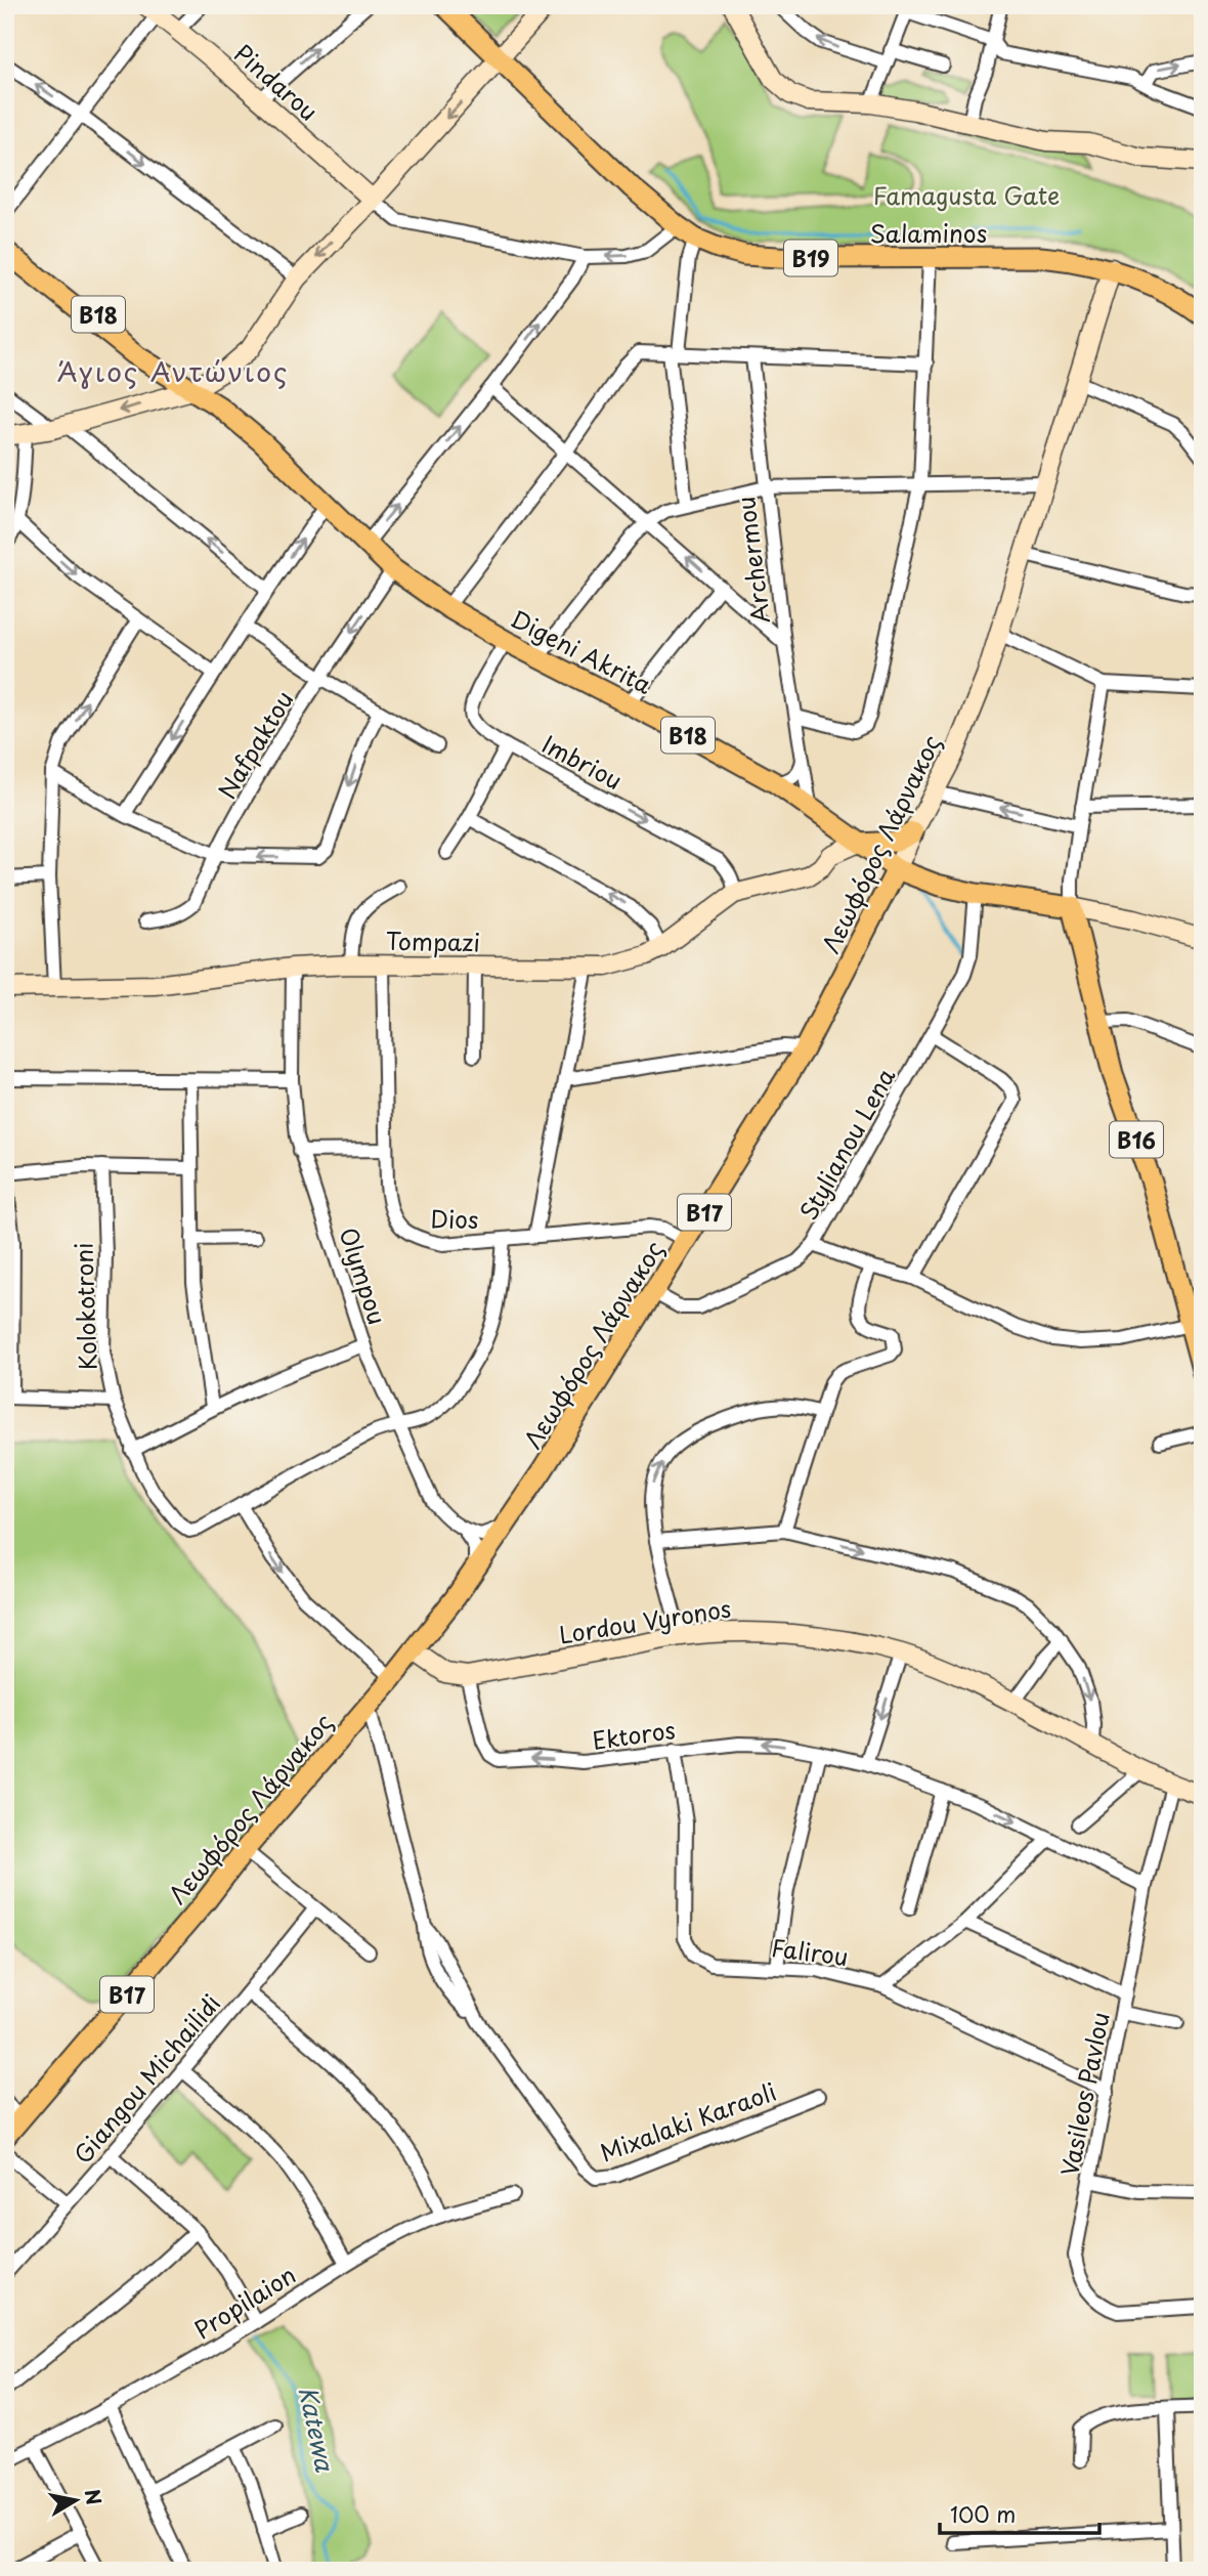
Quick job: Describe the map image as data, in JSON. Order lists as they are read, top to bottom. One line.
{"streets":{"main road":["Salaminos","B19","B18","Digeni Akrita","Λεωφόρος Λάρνακος","B16","B17"],"street":["Pindarou","Archermou","Nafpaktou","Imbriou","Tompazi","Stylianou Lena","Dios","Olympou","Kolokotroni","Lordou Vyronos","Ektoros","Falirou","Giangou Michailidi","Vasileos Pavlou","Mixalaki Karaoli","Propilaion"]},"crossings":[["Salaminos","B19"],["Salaminos","Λεωφόρος Λάρνακος"],["B18","Digeni Akrita"],["Archermou","Digeni Akrita"],["Digeni Akrita","Nafpaktou"],["Digeni Akrita","Imbriou"],["Digeni Akrita","Λεωφόρος Λάρνακος"],["Digeni Akrita","Tompazi"],["Digeni Akrita","B16"],["Digeni Akrita","Stylianou Lena"],["Imbriou","Tompazi"],["Λεωφόρος Λάρνακος","Stylianou Lena"],["Λεωφόρος Λάρνακος","Dios"],["Λεωφόρος Λάρνακος","Olympou"],["Λεωφόρος Λάρνακος","Lordou Vyronos"],["Λεωφόρος Λάρνακος","Mixalaki Karaoli"],["Tompazi","Dios"],["Tompazi","Olympou"],["Lordou Vyronos","Ektoros"],["Lordou Vyronos","Vasileos Pavlou"],["Ektoros","Falirou"],["Ektoros","Vasileos Pavlou"],["Falirou","Vasileos Pavlou"]],"districts":["Άγιος Αντώνιος"],"water":["Katewa"],"parks":["Famagusta Gate"],"scale_bar":"100 m","north":"right"}
